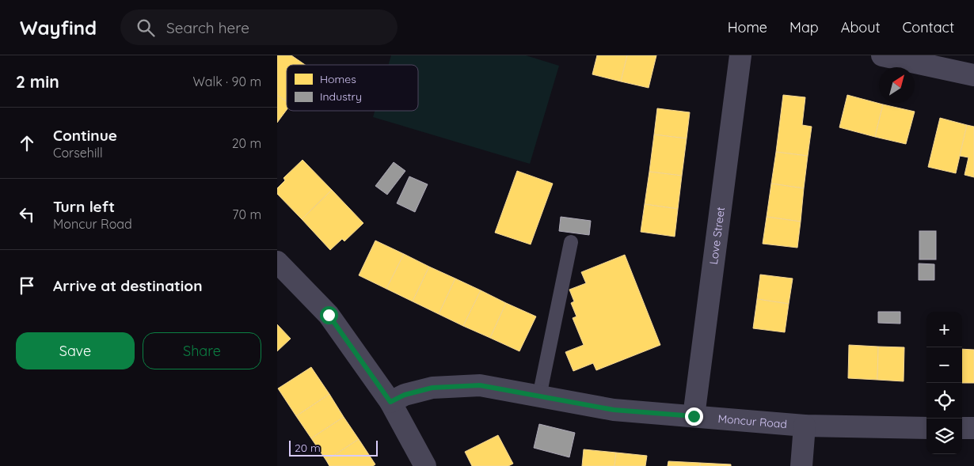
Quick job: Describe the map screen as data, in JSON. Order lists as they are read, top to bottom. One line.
{"streets":{"street":["Love Street","Moncur Road"]},"crossings":[["Love Street","Moncur Road"]],"legend":["Homes","Industry"],"scale_bar":"20 m","north":"top right","page":{"header":"Wayfind","search":"Search here","nav":["Home","Map","About","Contact"],"heading":["2 min","Walk · 90 m"],"list":[["Continue","Corsehill","20 m"],["Turn left","Moncur Road","70 m"],"Arrive at destination"],"map_buttons":["+","−"],"buttons":["Save","Share"],"scale":"20 m"}}
